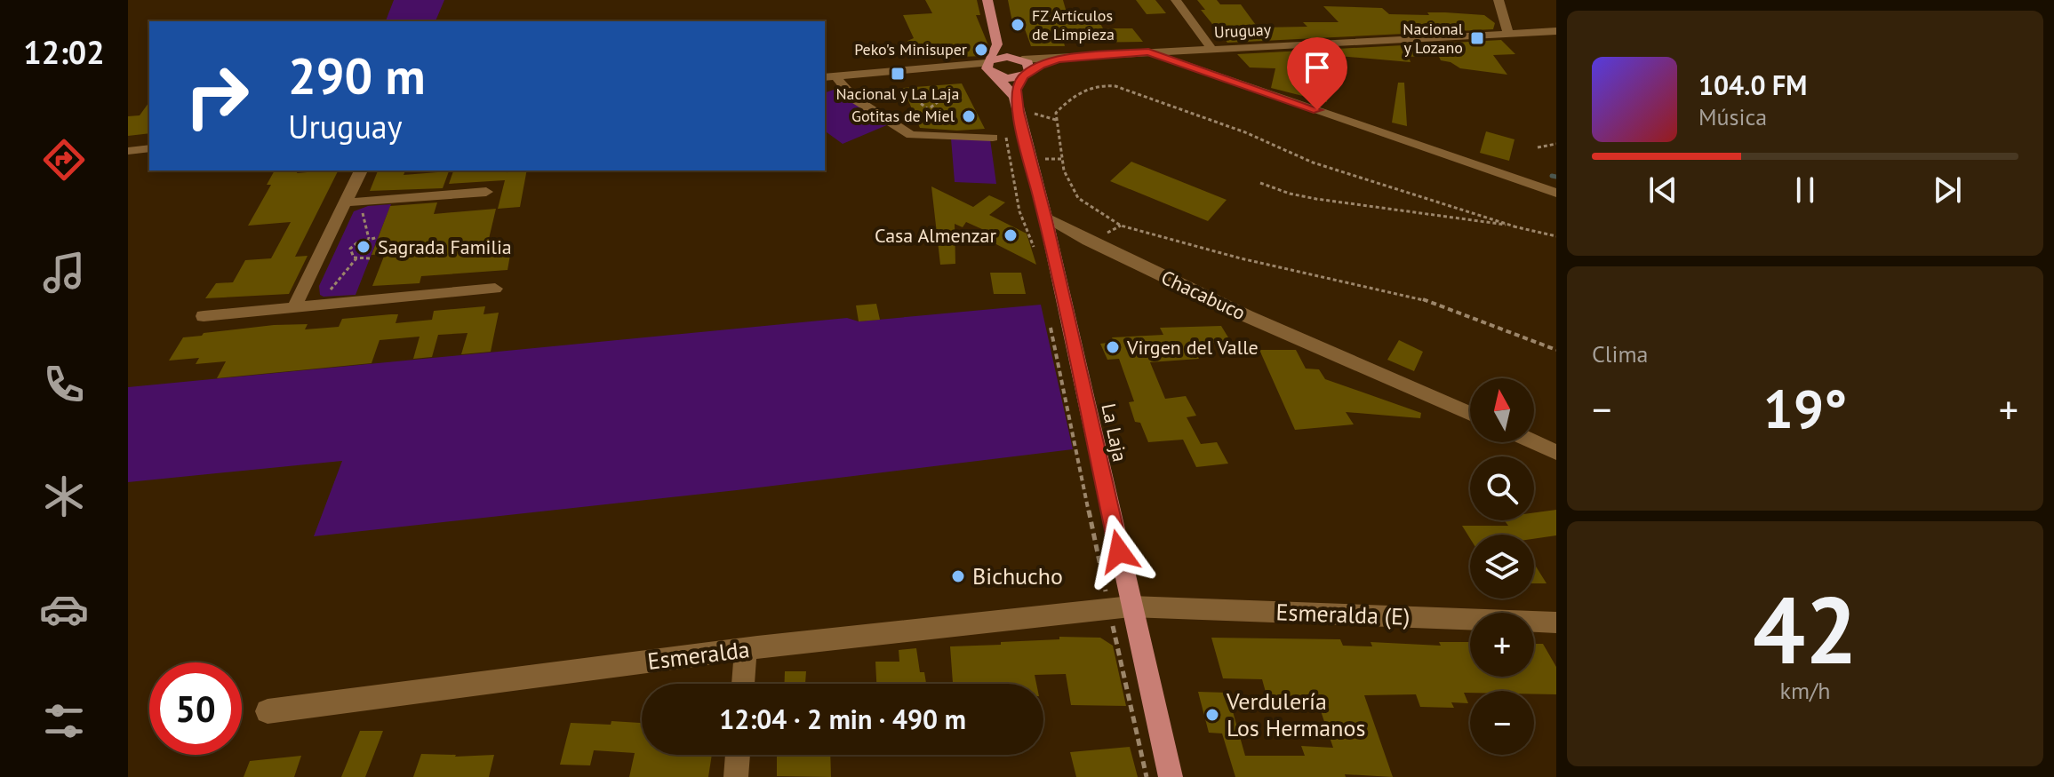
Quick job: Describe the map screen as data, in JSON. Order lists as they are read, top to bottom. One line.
{"streets":{"main road":["La Laja"],"street":["Uruguay","Chacabuco","Esmeralda (E)","Esmeralda"]},"crossings":[["Chacabuco","La Laja"],["La Laja","Esmeralda (E)"],["La Laja","Esmeralda"],["Esmeralda (E)","Esmeralda"]],"places":{"other":["FZ Artículos de Limpieza","Peko's Minisuper","Gotitas de Miel","Casa Almenzar","Sagrada Familia","Virgen del Valle","Bichucho","Verdulería Los Hermanos"],"transit":["Nacional y Lozano","Nacional y La Laja"]},"north":"top","page":{"tabs":"12:02","turn":["290 m","Uruguay"],"song":["104.0 FM","Música"],"tile":["Clima",["42","km/h"]],"map_buttons":["+","−"],"heat":["−","19°","+"],"limit":"50","trip":"12:04 · 2 min · 490 m"}}
